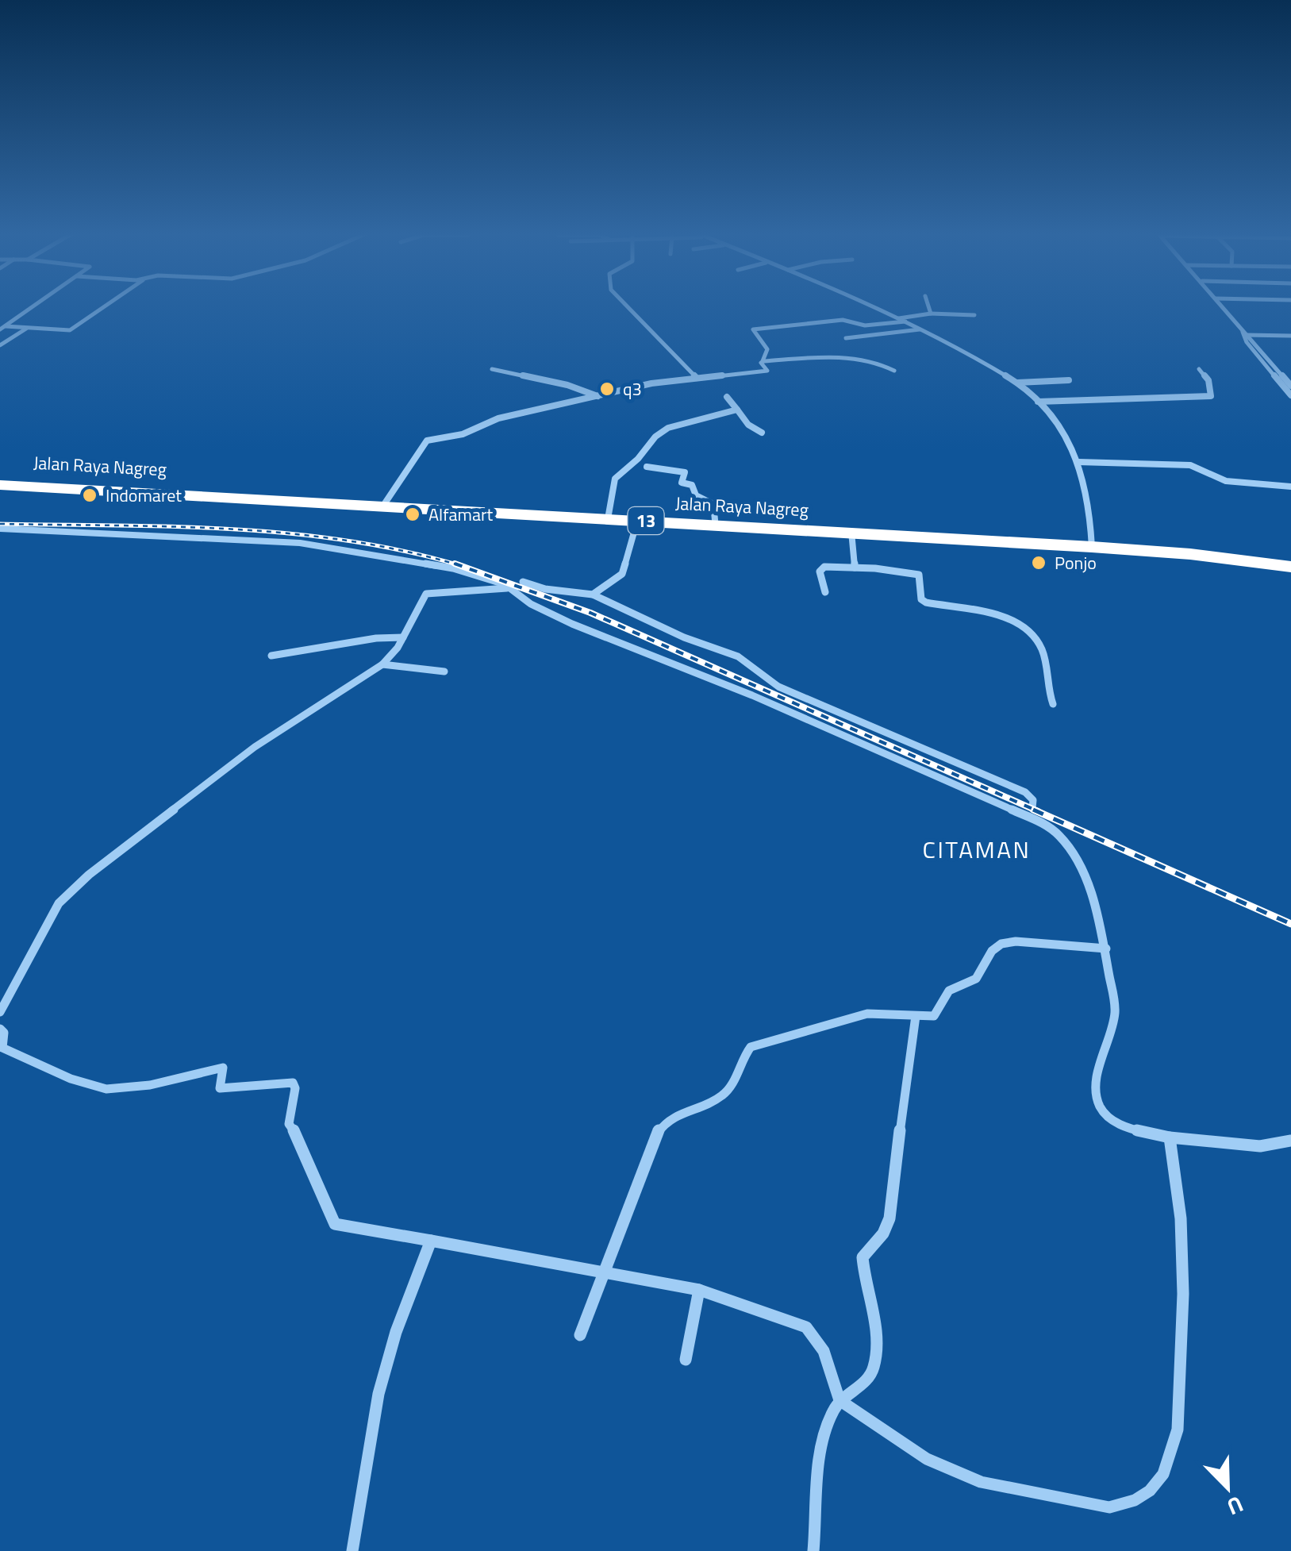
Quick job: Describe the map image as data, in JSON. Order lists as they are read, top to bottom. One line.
{"streets":{"highway":["Jalan Raya Nagreg","13"]},"districts":["CITAMAN"],"places":["q3","Indomaret","Alfamart","Ponjo"],"north":"bottom right"}
